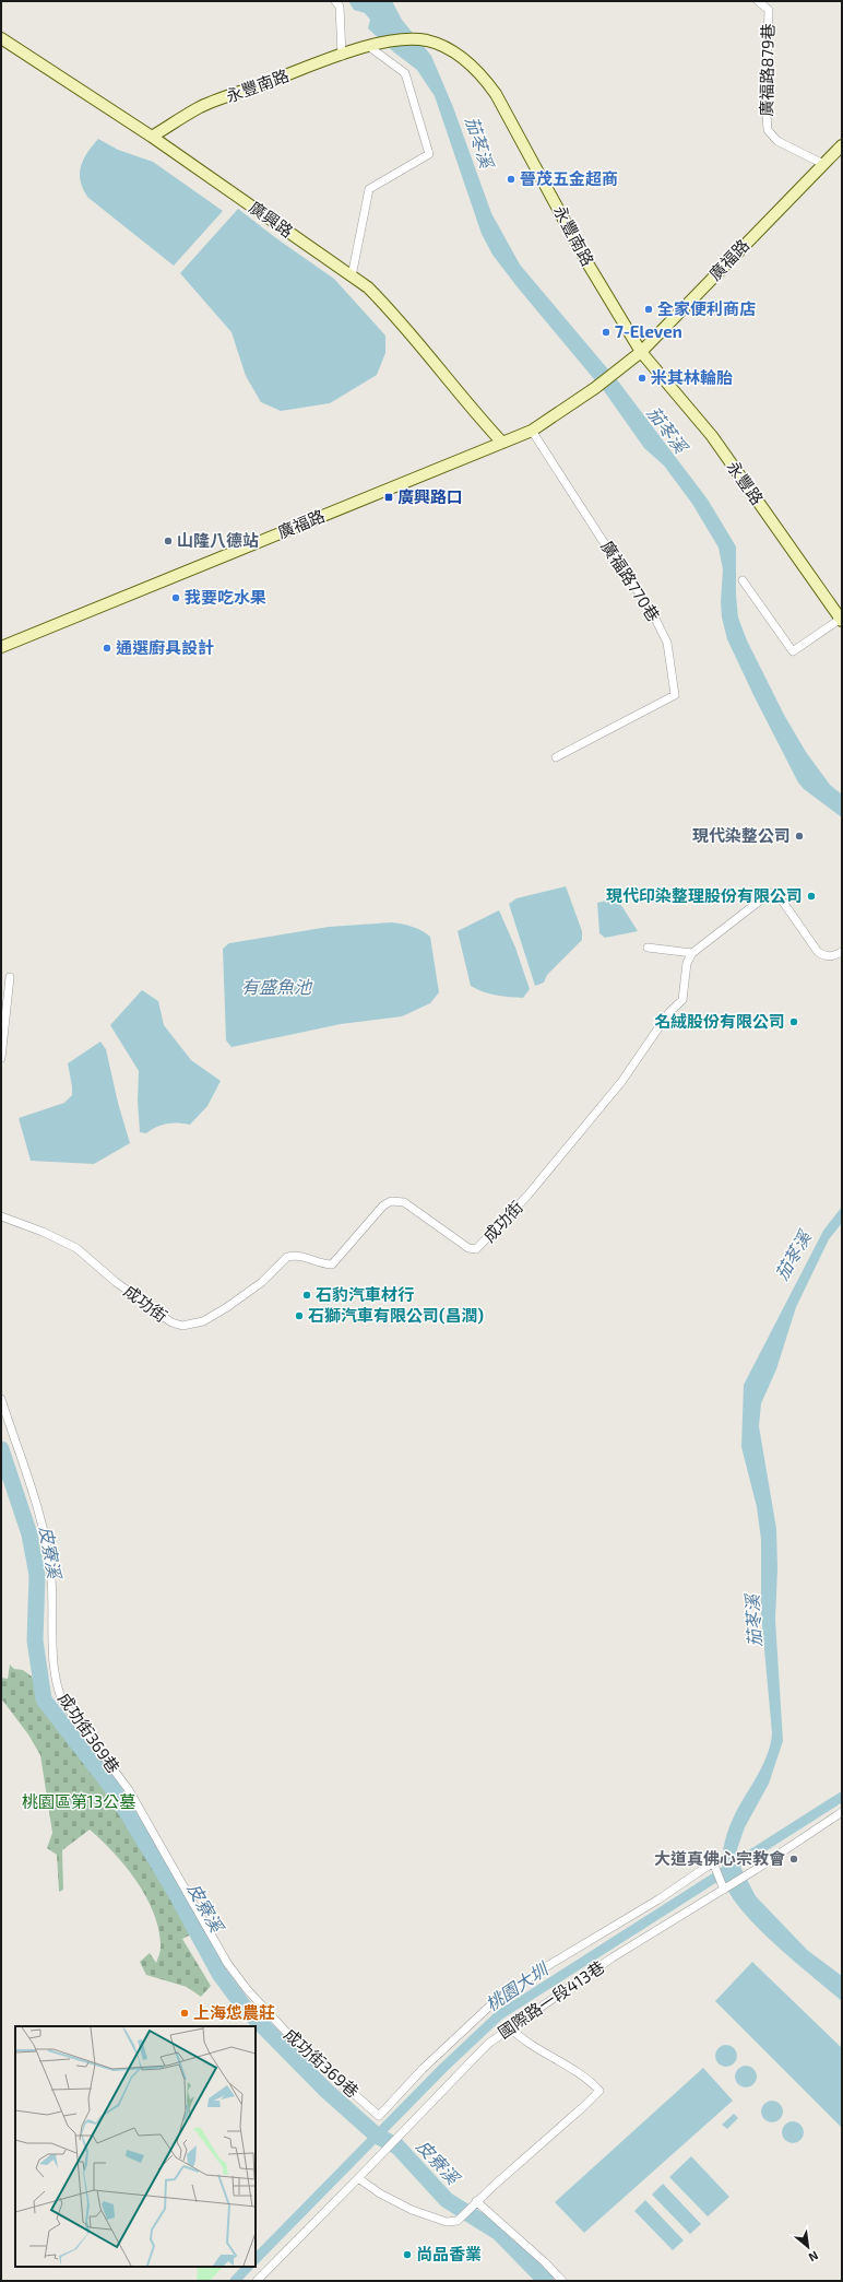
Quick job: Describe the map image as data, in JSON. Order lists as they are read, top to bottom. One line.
{"streets":{"street":["廣福路879巷","永豐南路","廣興路","廣福路","永豐路","廣福路770巷","成功街","成功街369巷","國際路一段413巷"]},"crossings":[["廣福路879巷","廣福路"],["永豐南路","廣興路"],["永豐南路","廣福路"],["永豐南路","永豐路"],["廣興路","廣福路"],["廣福路","永豐路"],["廣福路","廣福路770巷"],["成功街369巷","國際路一段413巷"]],"water":["茄苳溪","有盛魚池","皮寮溪","桃園大圳"],"parks":["桃園區第13公墓"],"places":{"other":["晉茂五金超商","全家便利商店","7-Eleven","米其林輪胎","山隆八德站","我要吃水果","通選廚具設計","現代染整公司","現代印染整理股份有限公司","名絨股份有限公司","石豹汽車材行","石獅汽車有限公司(昌潤)","大道真佛心宗教會","上海怹農莊","尚品香業"],"transit":["廣興路口"]},"north":"bottom right"}
